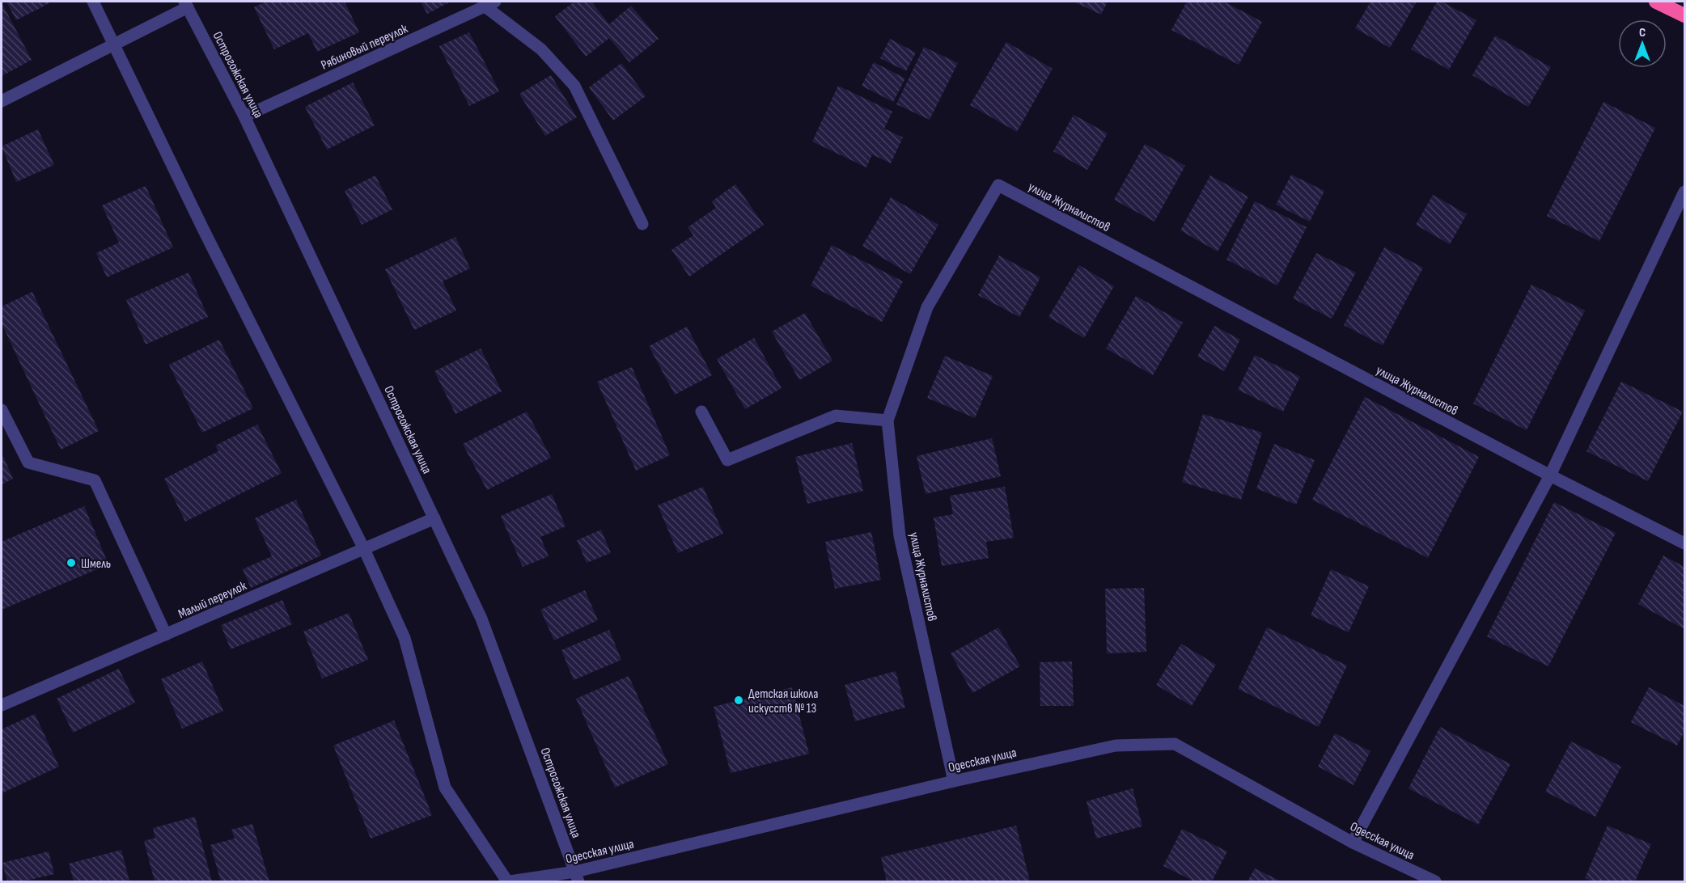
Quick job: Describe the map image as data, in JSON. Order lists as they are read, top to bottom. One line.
{"streets":{"street":["Рябиновый переулок","Острогожская улица","улица Журналистов","Малый переулок","Одесская улица"]},"crossings":[["Рябиновый переулок","Острогожская улица"],["Острогожская улица","Малый переулок"],["Острогожская улица","Одесская улица"],["улица Журналистов","Одесская улица"]],"places":["Шмель","Детская школа искусств № 13"],"north":"top"}
